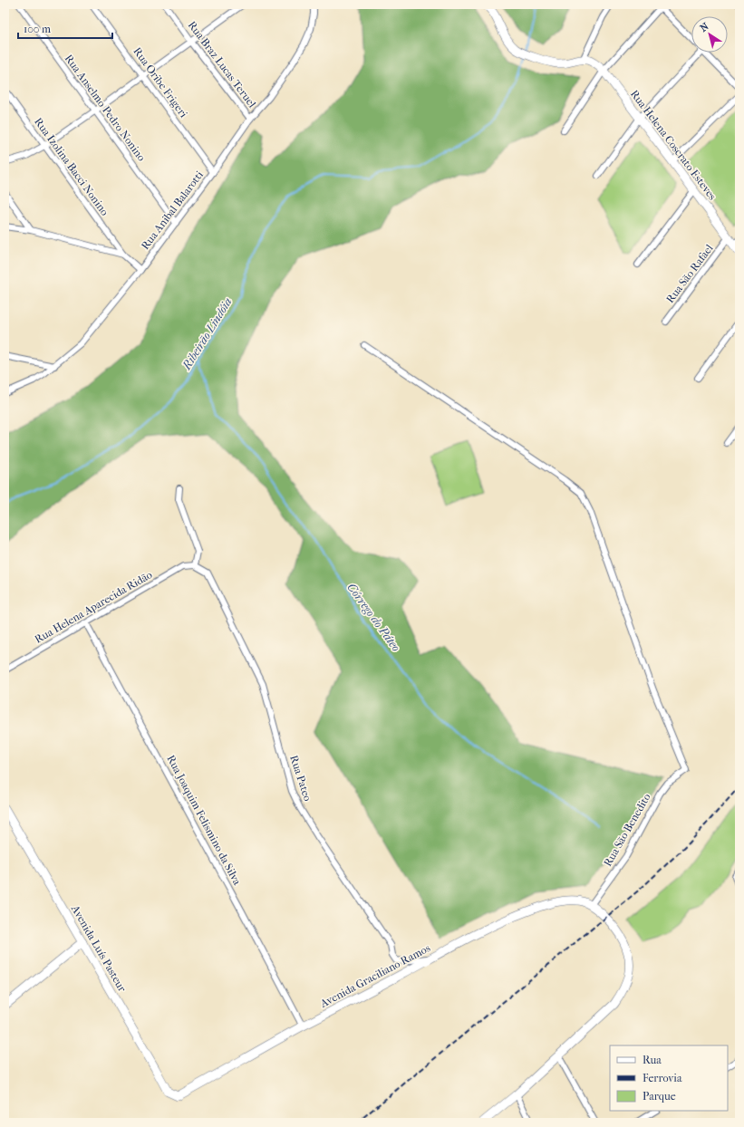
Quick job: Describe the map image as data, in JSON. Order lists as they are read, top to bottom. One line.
{"streets":{"street":["Rua Braz Lucas Teruel","Rua Oribe Frigeri","Rua Anselmo Pedro Nonino","Rua Helena Coscrato Esteves","Rua Izolina Bacci Nonino","Rua Anibal Balarotti","Rua São Rafael","Rua Helena Aparecida Ridão","Rua Pateo","Rua Joaquim Felismino da Silva","Rua São Benedito","Avenida Luís Pasteur","Avenida Graciliano Ramos"]},"crossings":[["Rua Braz Lucas Teruel","Rua Anibal Balarotti"],["Rua Oribe Frigeri","Rua Anibal Balarotti"],["Rua Anselmo Pedro Nonino","Rua Anibal Balarotti"],["Rua Helena Coscrato Esteves","Rua São Rafael"],["Rua Izolina Bacci Nonino","Rua Anibal Balarotti"],["Rua Helena Aparecida Ridão","Rua Pateo"],["Rua Helena Aparecida Ridão","Rua Joaquim Felismino da Silva"],["Rua Pateo","Avenida Graciliano Ramos"],["Rua Joaquim Felismino da Silva","Avenida Graciliano Ramos"],["Rua São Benedito","Avenida Graciliano Ramos"],["Avenida Luís Pasteur","Avenida Graciliano Ramos"]],"water":["Ribeirão Lindóia","Córrego do Páteo"],"legend":["Rua","Ferrovia","Parque"],"scale_bar":"100 m","north":"top left"}
